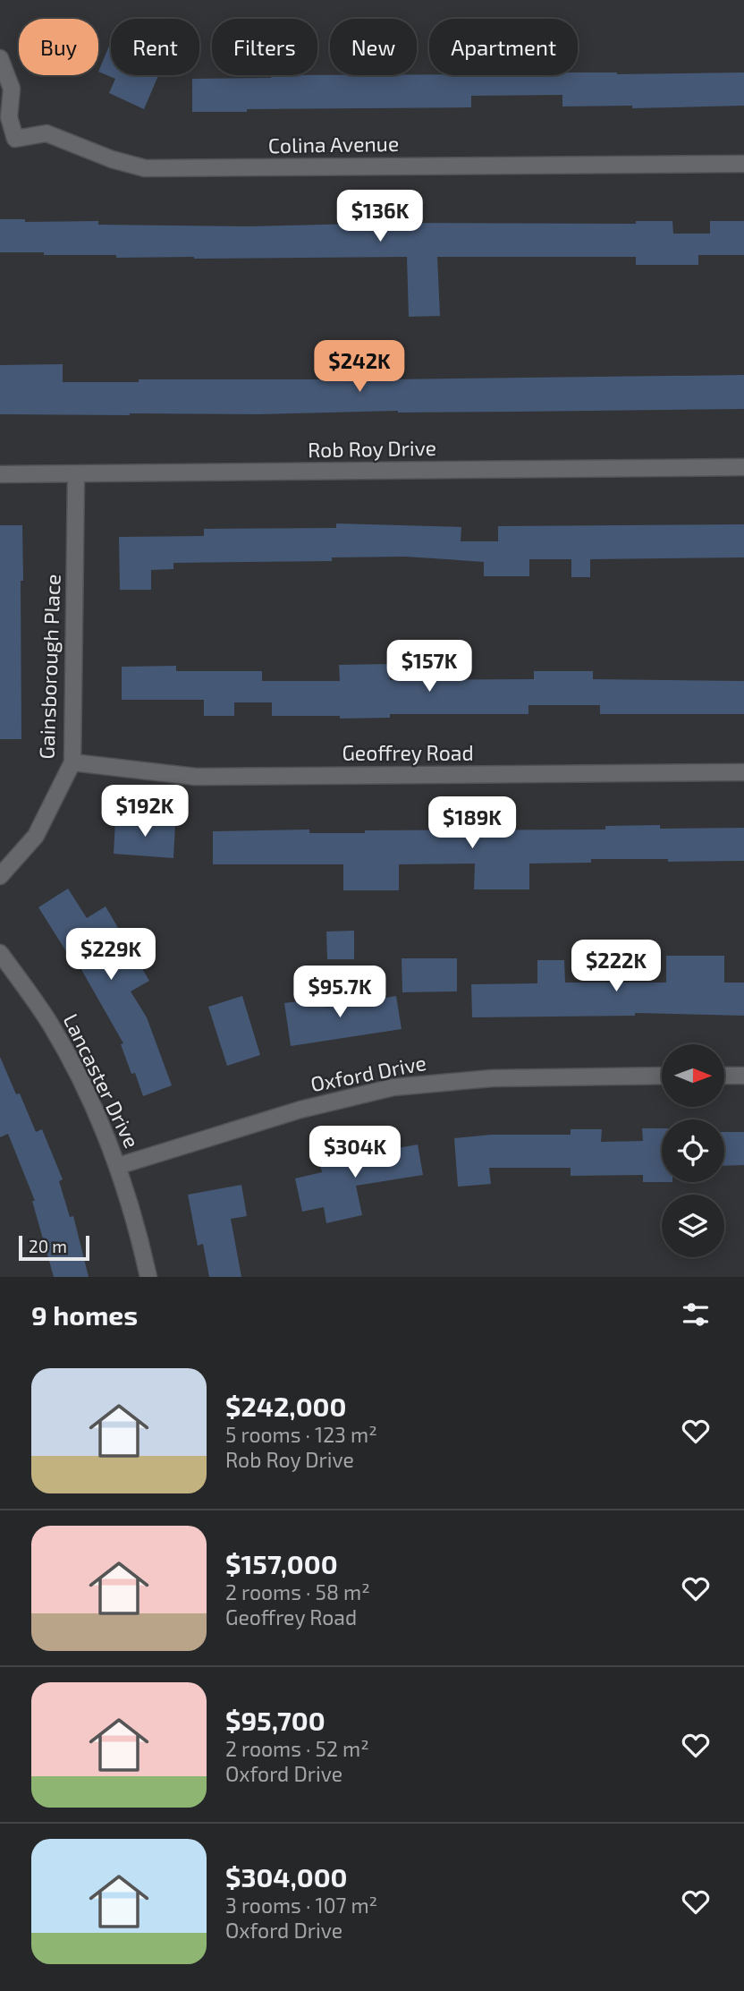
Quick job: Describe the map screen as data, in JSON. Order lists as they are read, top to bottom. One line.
{"streets":{"street":["Colina Avenue","Rob Roy Drive","Gainsborough Place","Geoffrey Road","Oxford Drive","Lancaster Drive"]},"crossings":[["Rob Roy Drive","Gainsborough Place"],["Gainsborough Place","Geoffrey Road"],["Oxford Drive","Lancaster Drive"]],"scale_bar":"20 m","north":"right","page":{"chip":["Buy","Rent","Filters","New","Apartment"],"price":["$136K","$242K","$157K","$192K","$189K","$229K","$222K","$95.7K","$304K"],"scale":"20 m","heading":"9 homes","list":[{"name":"$242,000","note":"5 rooms · 123 m² · Rob Roy Drive"},{"name":"$157,000","note":"2 rooms · 58 m² · Geoffrey Road"},{"name":"$95,700","note":"2 rooms · 52 m² · Oxford Drive"},{"name":"$304,000","note":"3 rooms · 107 m² · Oxford Drive"}]}}
